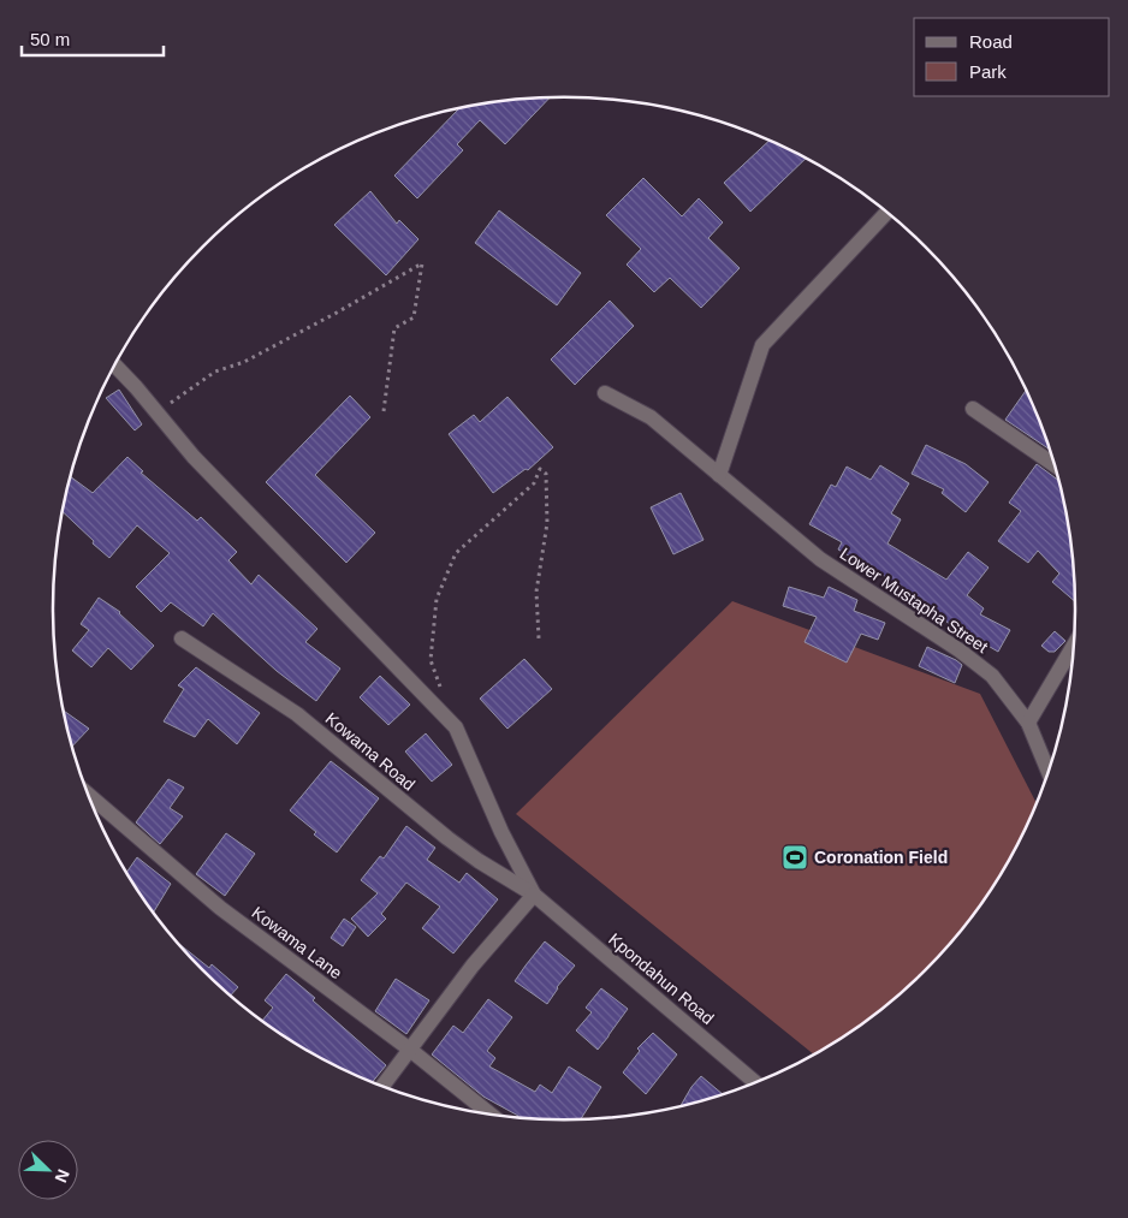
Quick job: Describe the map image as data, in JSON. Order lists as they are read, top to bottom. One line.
{"streets":{"street":["Lower Mustapha Street","Kowama Road","Kowama Lane","Kpondahun Road"]},"crossings":[["Kowama Road","Kpondahun Road"]],"places":{"sports":["Coronation Field"]},"legend":["Road","Park"],"scale_bar":"50 m","north":"bottom right"}
